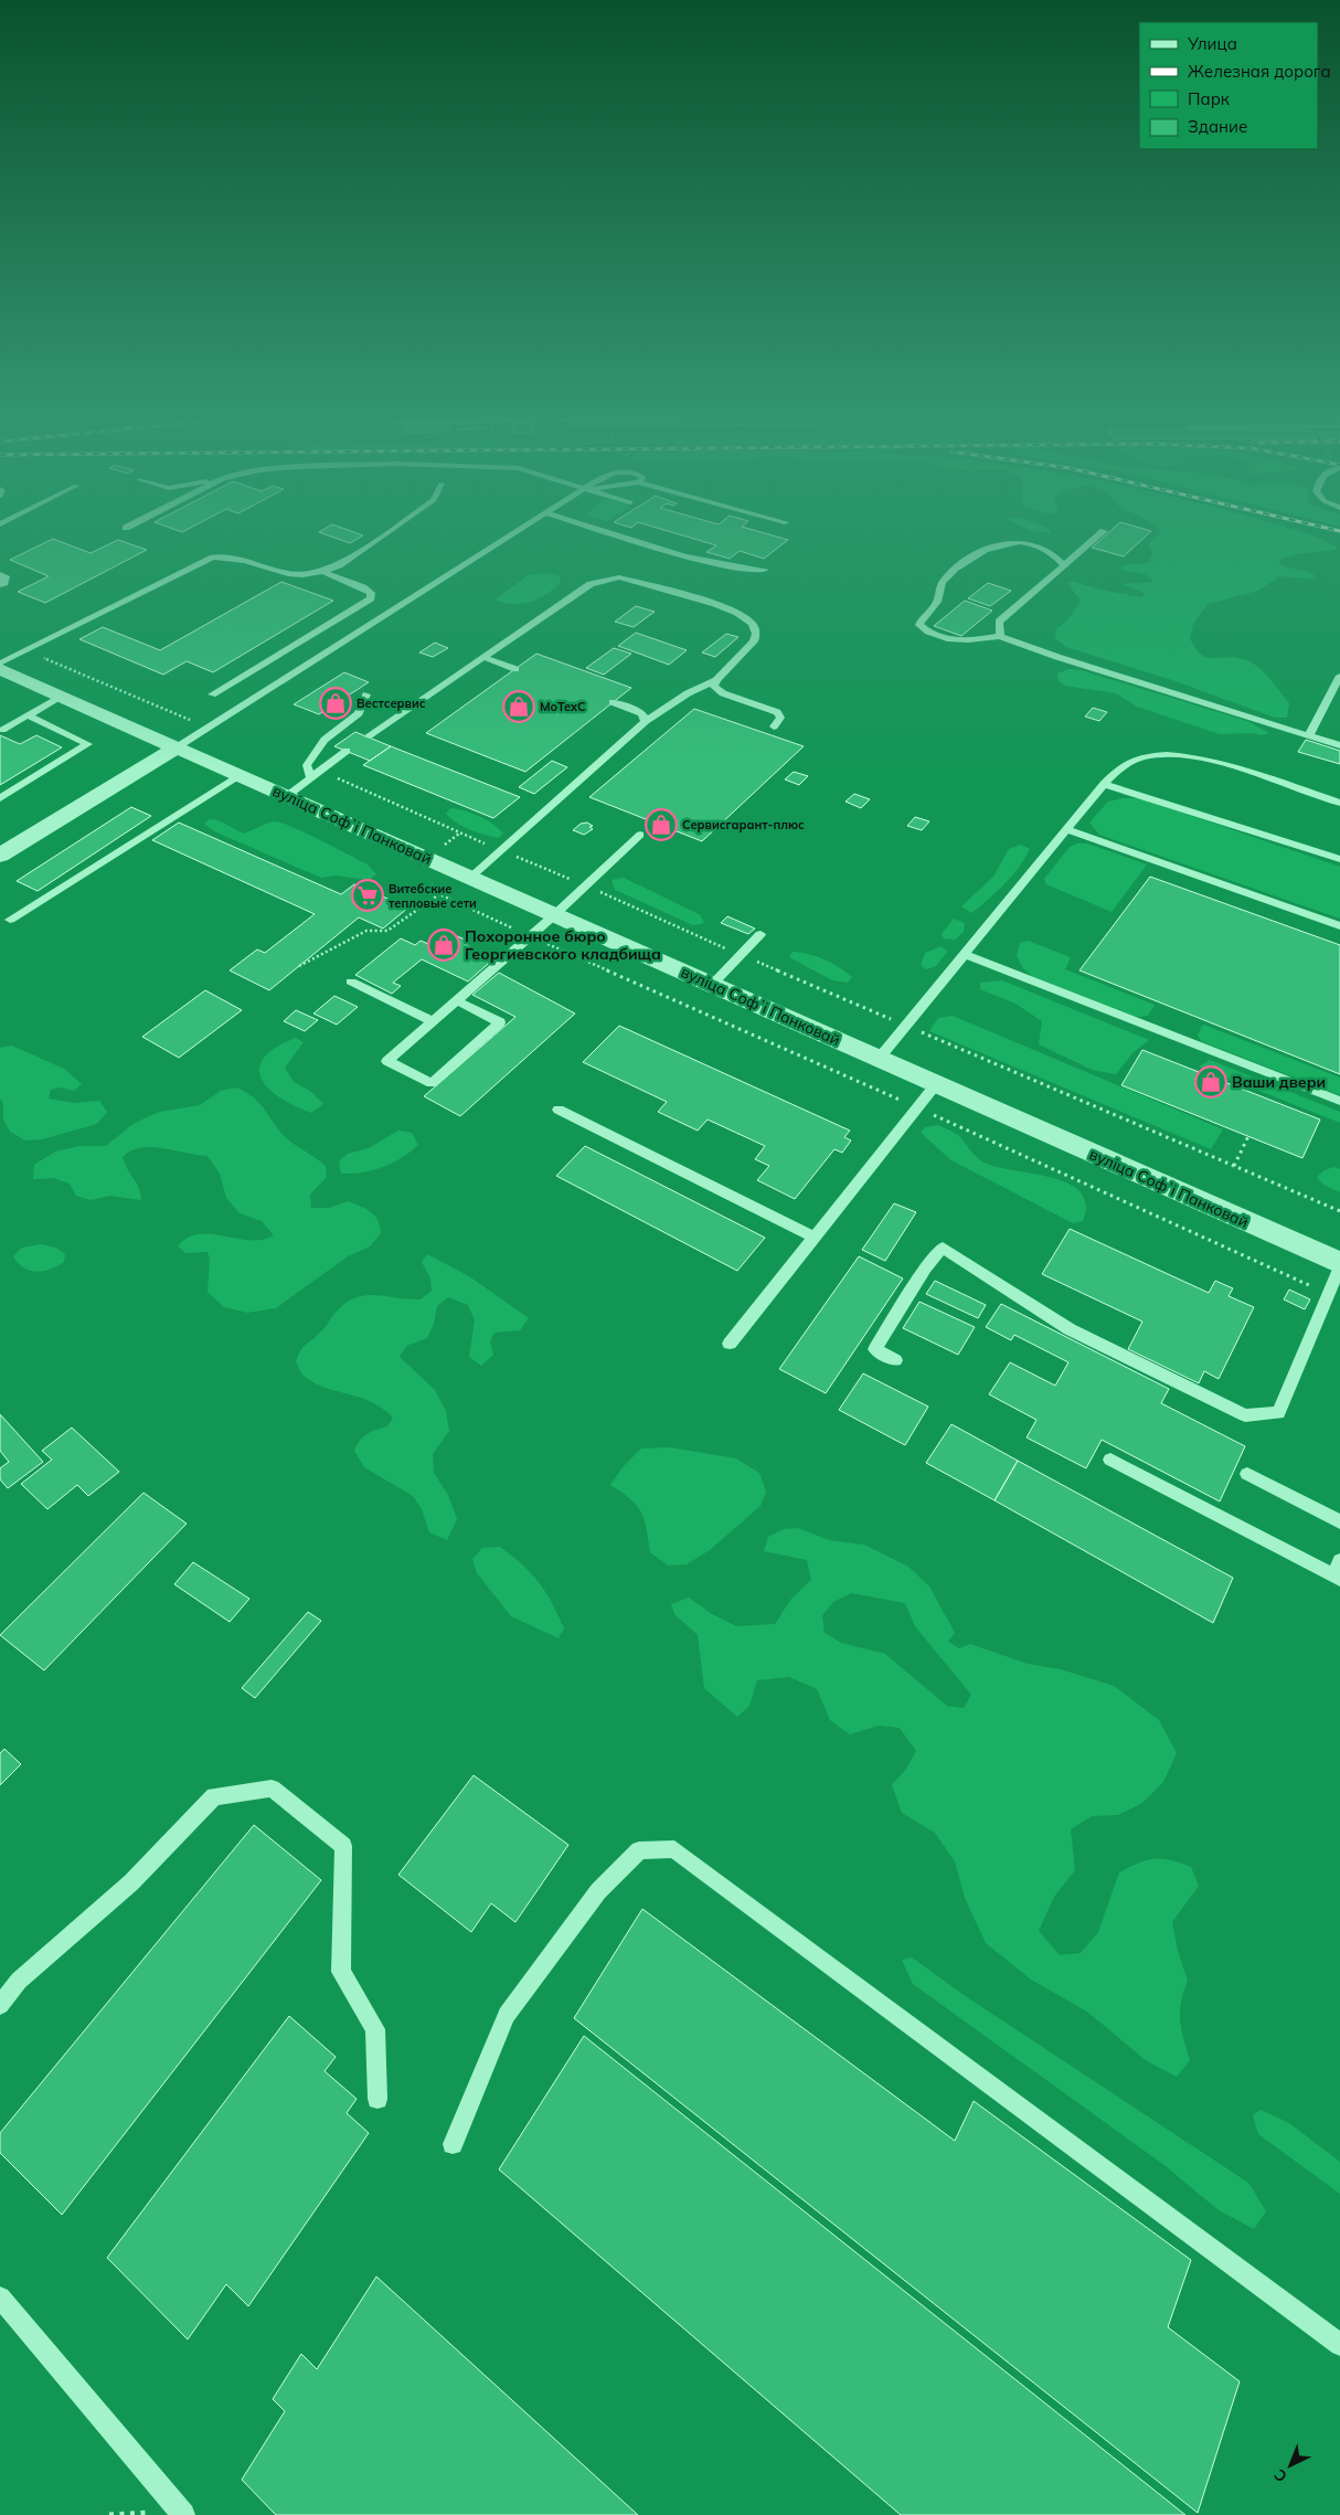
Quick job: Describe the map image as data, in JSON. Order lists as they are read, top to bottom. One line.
{"streets":{"street":["вуліца Софʼі Панковай"]},"places":{"shop":["Вестсервис","MoTexC","Сервисгарант-плюс","Похоронное бюро Георгиевского кладбища","Ваши двери"],"supermarket":["Витебские тепловые сети"]},"legend":["Улица","Железная дорога","Парк","Здание"],"north":"bottom left"}
